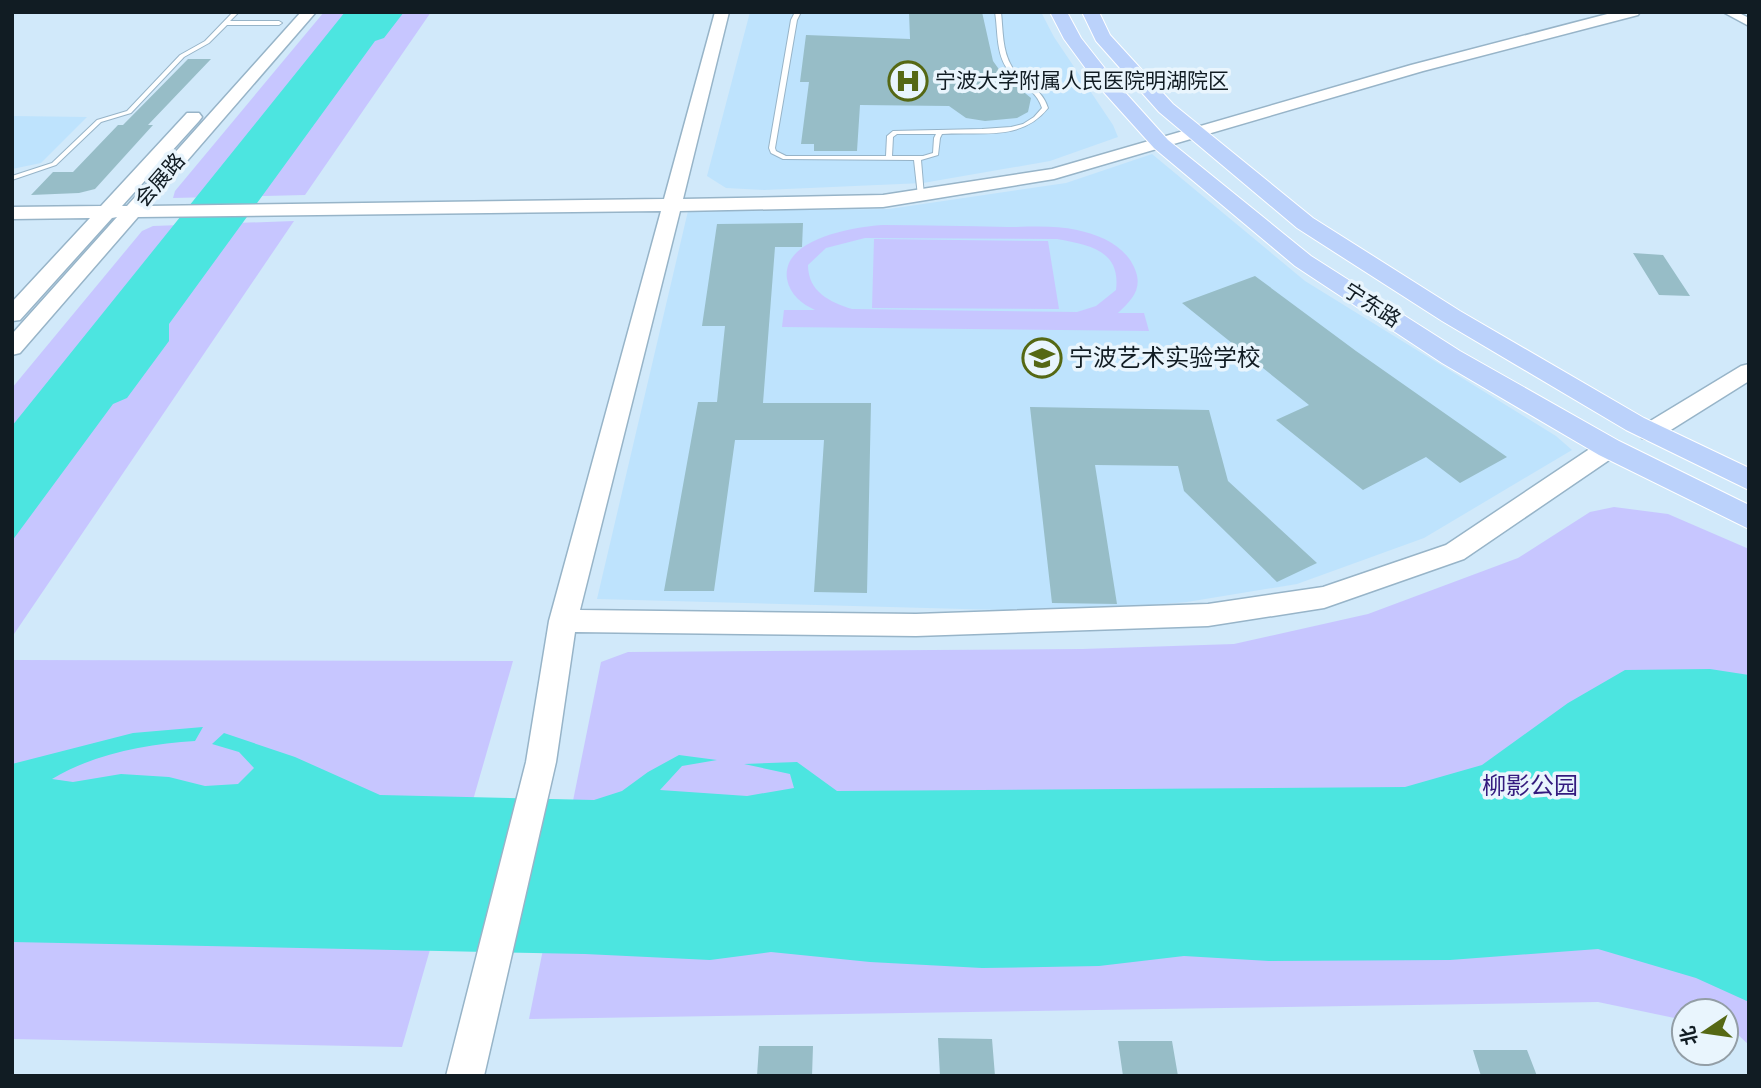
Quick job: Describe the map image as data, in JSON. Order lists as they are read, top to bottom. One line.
{"streets":{"main road":["宁东路"],"street":["会展路"]},"parks":["柳影公园"],"places":{"hospital":["宁波大学附属人民医院明湖院区"],"school or university":["宁波艺术实验学校"]},"north":"left"}
